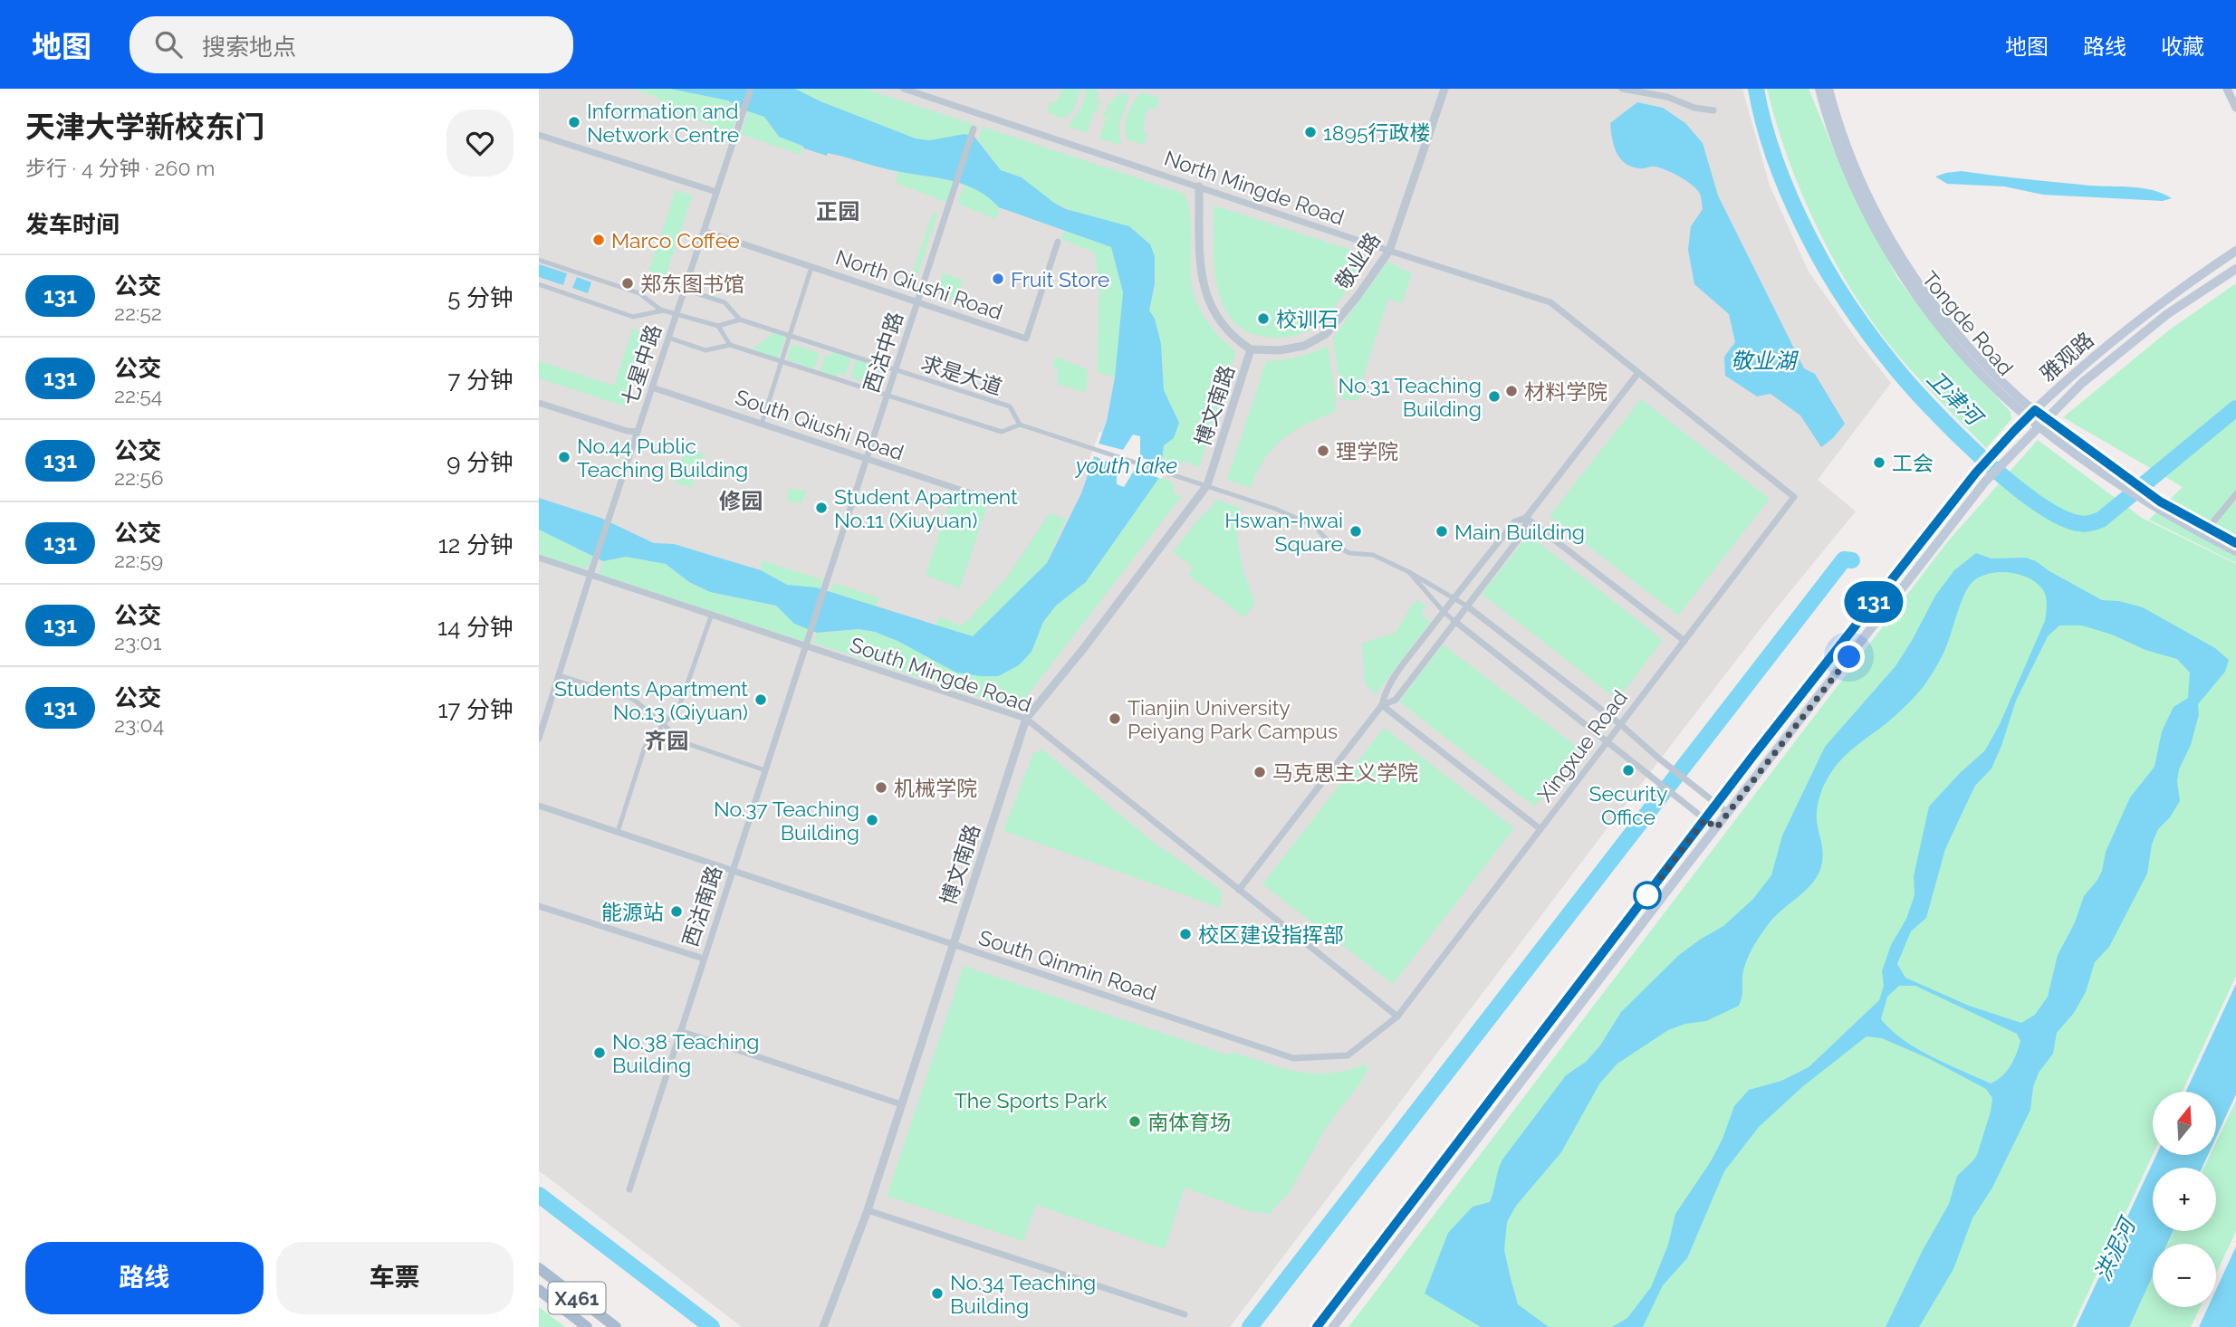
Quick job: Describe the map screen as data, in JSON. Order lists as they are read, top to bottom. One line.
{"streets":{"main road":["Tongde Road","雅观路","X461"],"street":["North Mingde Road","敬业路","North Qiushi Road","西沽中路","七星中路","求是大道","博文南路","South Qiushi Road","South Mingde Road","Xingxue Road","西沽南路","South Qinmin Road"]},"crossings":[["North Mingde Road","敬业路"],["North Mingde Road","Xingxue Road"],["敬业路","博文南路"],["North Qiushi Road","西沽中路"],["North Qiushi Road","七星中路"],["Tongde Road","雅观路"],["西沽中路","求是大道"],["西沽中路","South Qiushi Road"],["西沽中路","西沽南路"],["七星中路","South Qiushi Road"],["七星中路","South Mingde Road"],["博文南路","South Mingde Road"],["博文南路","South Qinmin Road"],["South Mingde Road","Xingxue Road"],["South Mingde Road","西沽南路"],["South Mingde Road","South Qinmin Road"],["Xingxue Road","South Qinmin Road"],["西沽南路","South Qinmin Road"]],"districts":["正园","修园","齐园"],"water":["敬业湖","卫津河","youth lake","洪泥河"],"parks":["The Sports Park"],"places":["Information and Network Centre","1895行政楼","Marco Coffee","Fruit Store","郑东图书馆","校训石","材料学院","No.31 Teaching Building","理学院","No.44 Public Teaching Building","工会","Student Apartment No.11 (Xiuyuan)","Hswan-hwai Square","Main Building","Students Apartment No.13 (Qiyuan)","Tianjin University Peiyang Park Campus","Security Office","马克思主义学院","机械学院","No.37 Teaching Building","能源站","校区建设指挥部","No.38 Teaching Building","南体育场","No.34 Teaching Building"],"lines":["bus line 131"],"north":"top","page":{"header":"地图","search":"搜索地点","nav":["地图","路线","收藏"],"heading":[["天津大学新校东门","步行 · 4 分钟 · 260 m"],"发车时间"],"on_map":"131","list":[{"mark":"131","name":"公交","note":"22:52","value":"5 分钟"},{"mark":"131","name":"公交","note":"22:54","value":"7 分钟"},{"mark":"131","name":"公交","note":"22:56","value":"9 分钟"},{"mark":"131","name":"公交","note":"22:59","value":"12 分钟"},{"mark":"131","name":"公交","note":"23:01","value":"14 分钟"},{"mark":"131","name":"公交","note":"23:04","value":"17 分钟"}],"map_buttons":["+","−"],"buttons":["路线","车票"]}}
